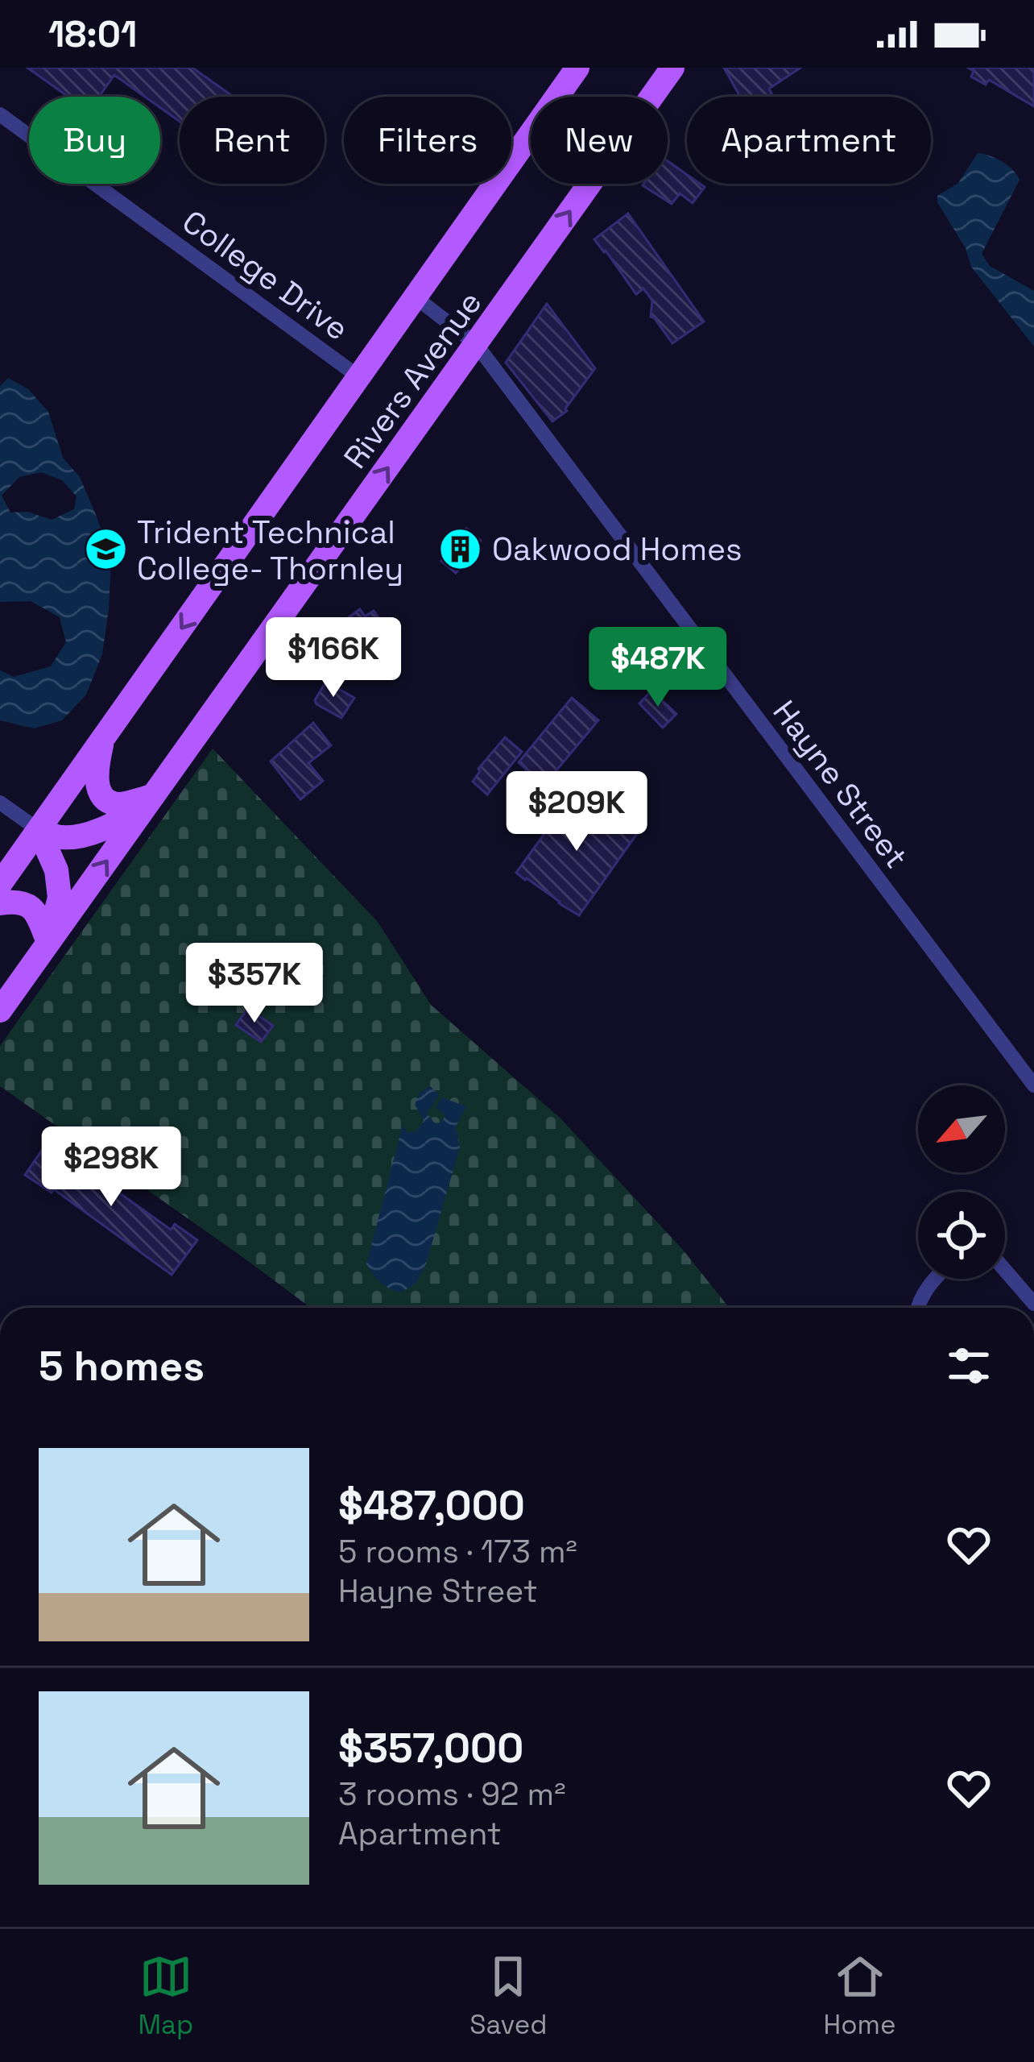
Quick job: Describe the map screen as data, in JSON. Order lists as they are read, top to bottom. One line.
{"streets":{"main road":["Rivers Avenue"],"street":["College Drive","Hayne Street"]},"crossings":[["College Drive","Rivers Avenue"],["Rivers Avenue","Hayne Street"]],"places":{"building":["Oakwood Homes"],"school or university":["Trident Technical College- Thornley"]},"north":"bottom left","page":{"status":"18:01","chip":["Buy","Rent","Filters","New","Apartment"],"price":["$166K","$487K","$209K","$357K","$298K"],"heading":"5 homes","list":[{"name":"$487,000","note":"5 rooms · 173 m² · Hayne Street"},{"name":"$357,000","note":"3 rooms · 92 m² · Apartment"}],"tabs":["Map","Saved","Home"]}}
